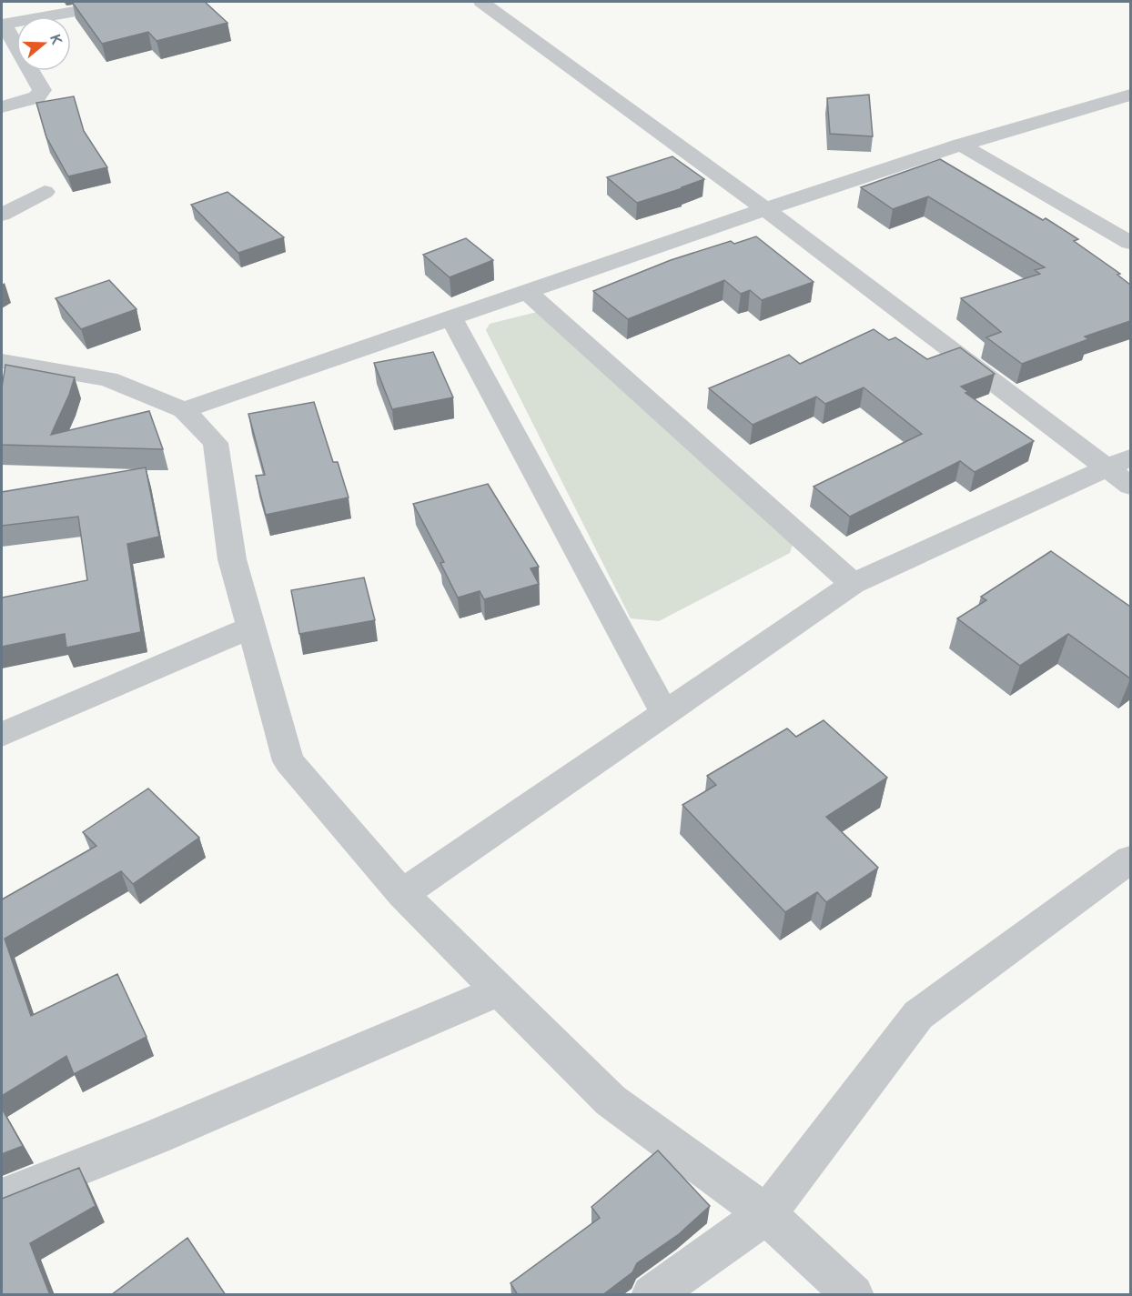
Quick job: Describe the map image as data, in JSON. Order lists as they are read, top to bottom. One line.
{"north":"right"}
